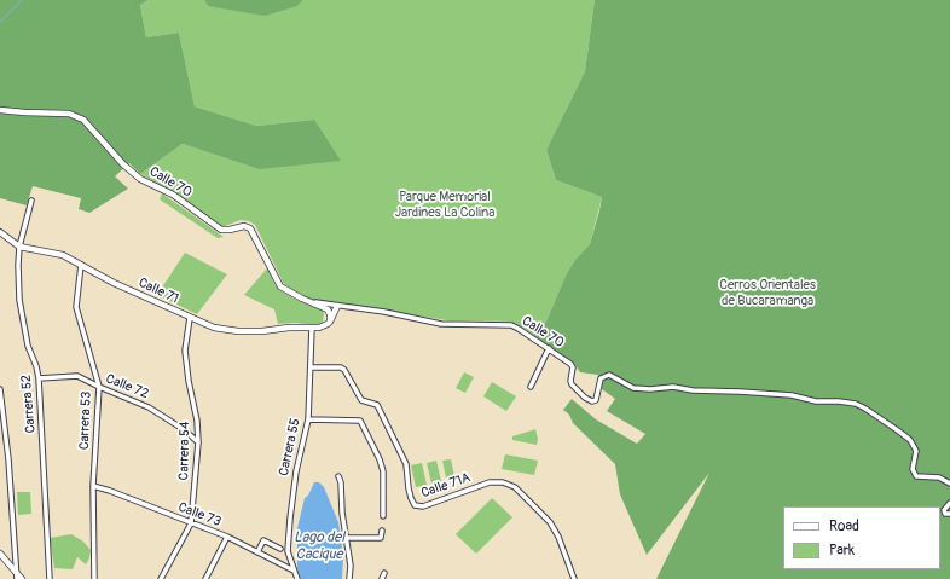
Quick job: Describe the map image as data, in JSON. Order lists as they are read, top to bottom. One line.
{"streets":{"street":["Calle 70","Calle 71","Calle 72","Carrera 52","Carrera 53","Carrera 55","Carrera 54","Calle 71A","Calle 73"]},"crossings":[["Calle 71","Carrera 52"],["Calle 71","Carrera 53"],["Calle 71","Carrera 55"],["Calle 71","Carrera 54"],["Calle 72","Carrera 52"],["Calle 72","Carrera 53"],["Calle 72","Carrera 54"],["Carrera 53","Calle 73"],["Carrera 55","Calle 71A"],["Carrera 55","Calle 73"],["Carrera 54","Calle 73"]],"water":["Lago del Cacique"],"parks":["Parque Memorial Jardines La Colina","Cerros Orientales de Bucaramanga"],"legend":["Road","Park"]}
